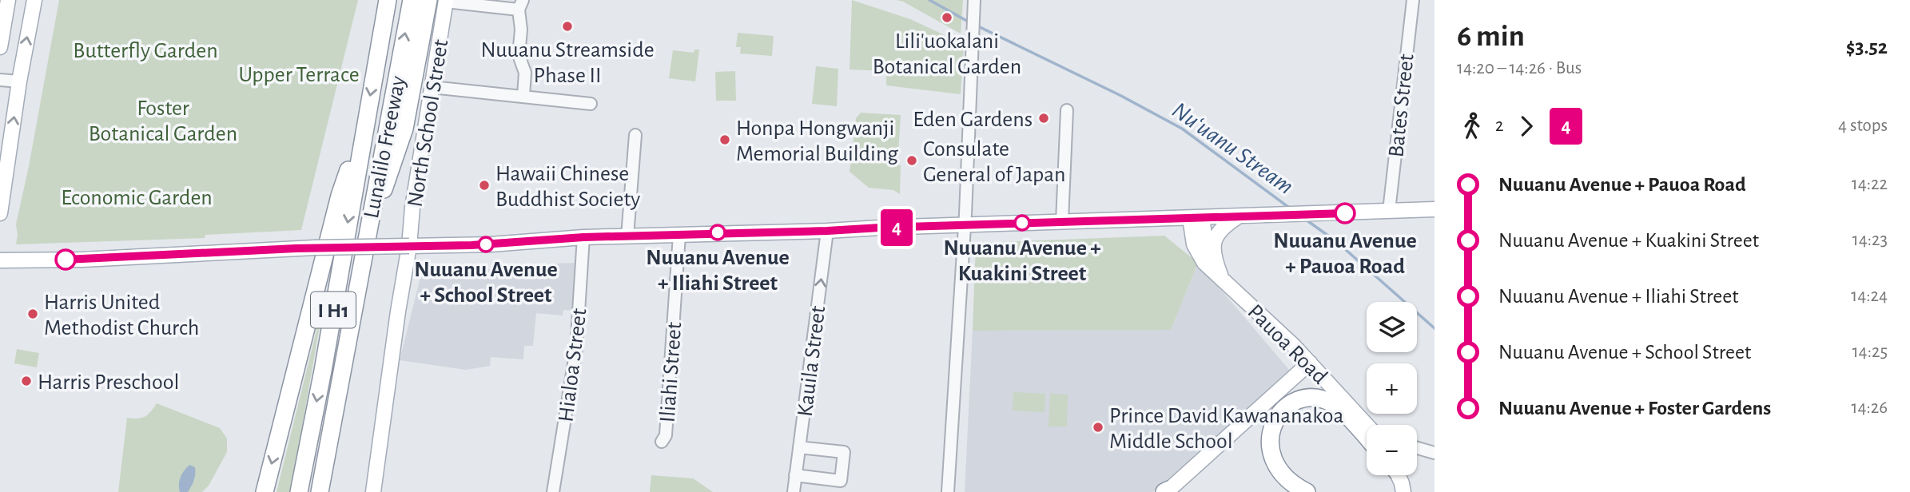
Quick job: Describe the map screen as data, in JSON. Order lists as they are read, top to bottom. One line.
{"streets":{"highway":["Lunalilo Freeway","I H1"],"main road":["North School Street","Pauoa Road"],"street":["Bates Street","Kauila Street","Hialoa Street","Iliahi Street"]},"one_way":["Kauila Street"],"water":["Nuʻuanu Stream"],"parks":["Butterfly Garden","Upper Terrace","Foster Botanical Garden","Economic Garden"],"places":["Lili'uokalani Botanical Garden","Nuuanu Streamside Phase II","Eden Gardens","Honpa Hongwanji Memorial Building","Consulate General of Japan","Hawaii Chinese Buddhist Society","Nuuanu Avenue + Pauoa Road","Nuuanu Avenue + Kuakini Street","Nuuanu Avenue + Iliahi Street","Nuuanu Avenue + School Street","Harris United Methodist Church","Harris Preschool","Prince David Kawananakoa Middle School"],"lines":["bus line 4"],"page":{"on_map":"4","heading":["6 min","14:20 – 14:26 · Bus","$3.52"],"legs":["2","4","4 stops"],"list":[{"name":"Nuuanu Avenue + Pauoa Road","value":"14:22"},{"name":"Nuuanu Avenue + Kuakini Street","value":"14:23"},{"name":"Nuuanu Avenue + Iliahi Street","value":"14:24"},{"name":"Nuuanu Avenue + School Street","value":"14:25"},{"name":"Nuuanu Avenue + Foster Gardens","value":"14:26"}],"map_buttons":["+","−"]}}
